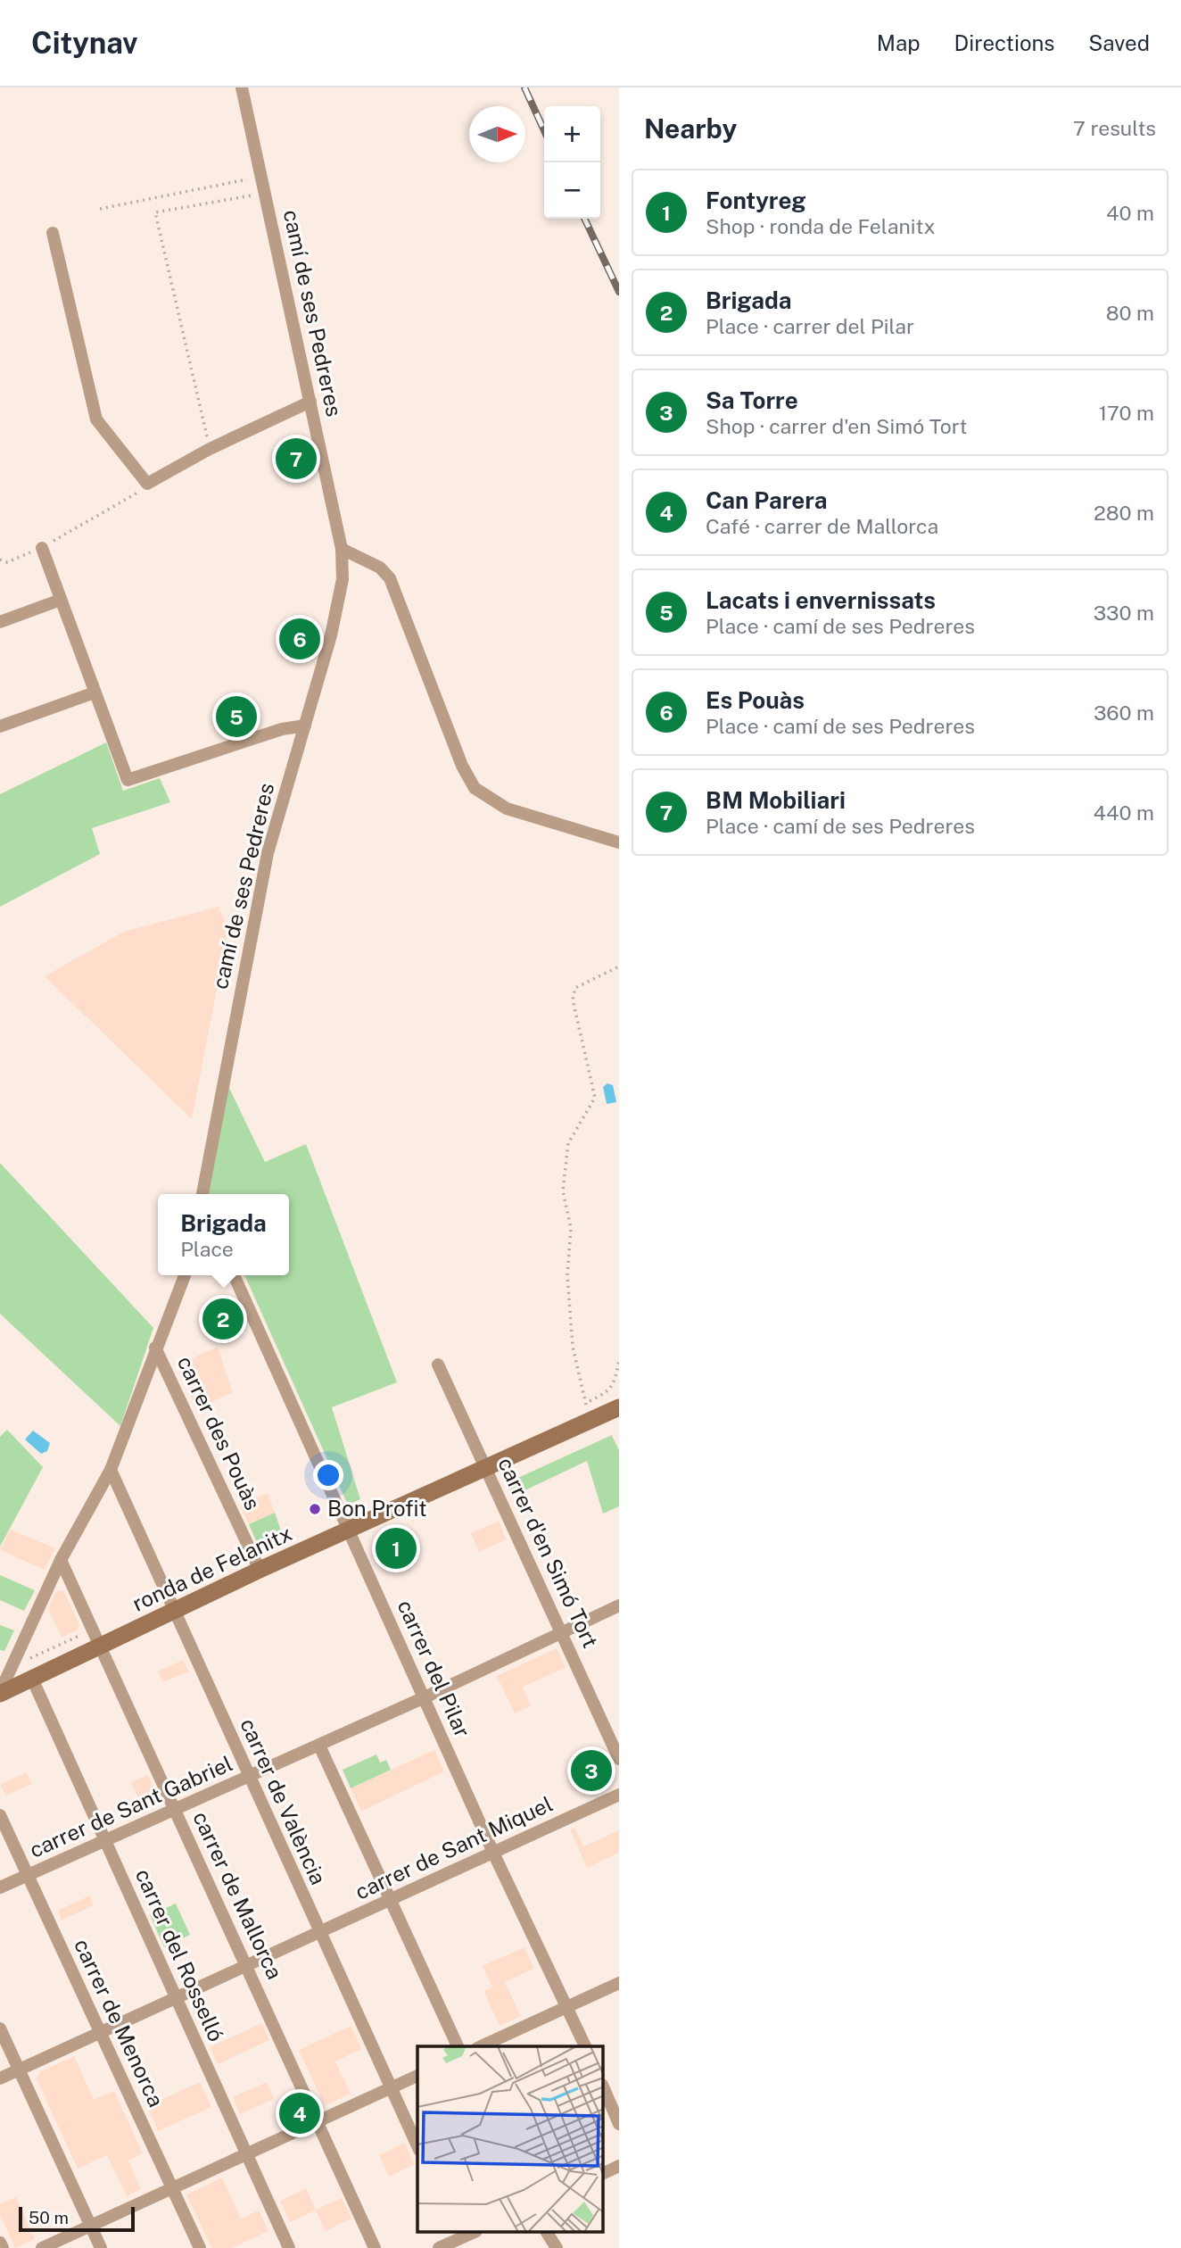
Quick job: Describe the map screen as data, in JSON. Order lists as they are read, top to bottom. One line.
{"streets":{"main road":["ronda de Felanitx"],"street":["camí de ses Pedreres","carrer des Pouàs","carrer d'en Simó Tort","carrer del Pilar","carrer de València","carrer de Sant Gabriel","carrer de Sant Miquel","carrer de Mallorca","carrer del Rosselló","carrer de Menorca"]},"crossings":[["carrer des Pouàs","ronda de Felanitx"],["carrer d'en Simó Tort","ronda de Felanitx"],["carrer d'en Simó Tort","carrer de Sant Gabriel"],["ronda de Felanitx","carrer del Pilar"],["ronda de Felanitx","carrer de València"],["ronda de Felanitx","carrer de Mallorca"],["ronda de Felanitx","carrer del Rosselló"],["carrer del Pilar","carrer de Sant Gabriel"],["carrer del Pilar","carrer de Sant Miquel"],["carrer de València","carrer de Sant Gabriel"],["carrer de València","carrer de Sant Miquel"],["carrer de Sant Gabriel","carrer de Mallorca"],["carrer de Sant Gabriel","carrer del Rosselló"],["carrer de Sant Gabriel","carrer de Menorca"],["carrer de Sant Miquel","carrer de Mallorca"],["carrer de Sant Miquel","carrer del Rosselló"],["carrer de Sant Miquel","carrer de Menorca"]],"places":["Bon Profit"],"scale_bar":"50 m","north":"right","page":{"header":"Citynav","nav":["Map","Directions","Saved"],"heading":["Nearby","7 results"],"map_buttons":["+","−"],"list":[{"mark":"1","name":"Fontyreg","note":"Shop · ronda de Felanitx","value":"40 m"},{"mark":"2","name":"Brigada","note":"Place · carrer del Pilar","value":"80 m"},{"mark":"3","name":"Sa Torre","note":"Shop · carrer d'en Simó Tort","value":"170 m"},{"mark":"4","name":"Can Parera","note":"Café · carrer de Mallorca","value":"280 m"},{"mark":"5","name":"Lacats i envernissats","note":"Place · camí de ses Pedreres","value":"330 m"},{"mark":"6","name":"Es Pouàs","note":"Place · camí de ses Pedreres","value":"360 m"},{"mark":"7","name":"BM Mobiliari","note":"Place · camí de ses Pedreres","value":"440 m"}],"pins":["7","6","5","2","1","3","4"],"popup":["Brigada","Place"],"scale":"50 m"}}
